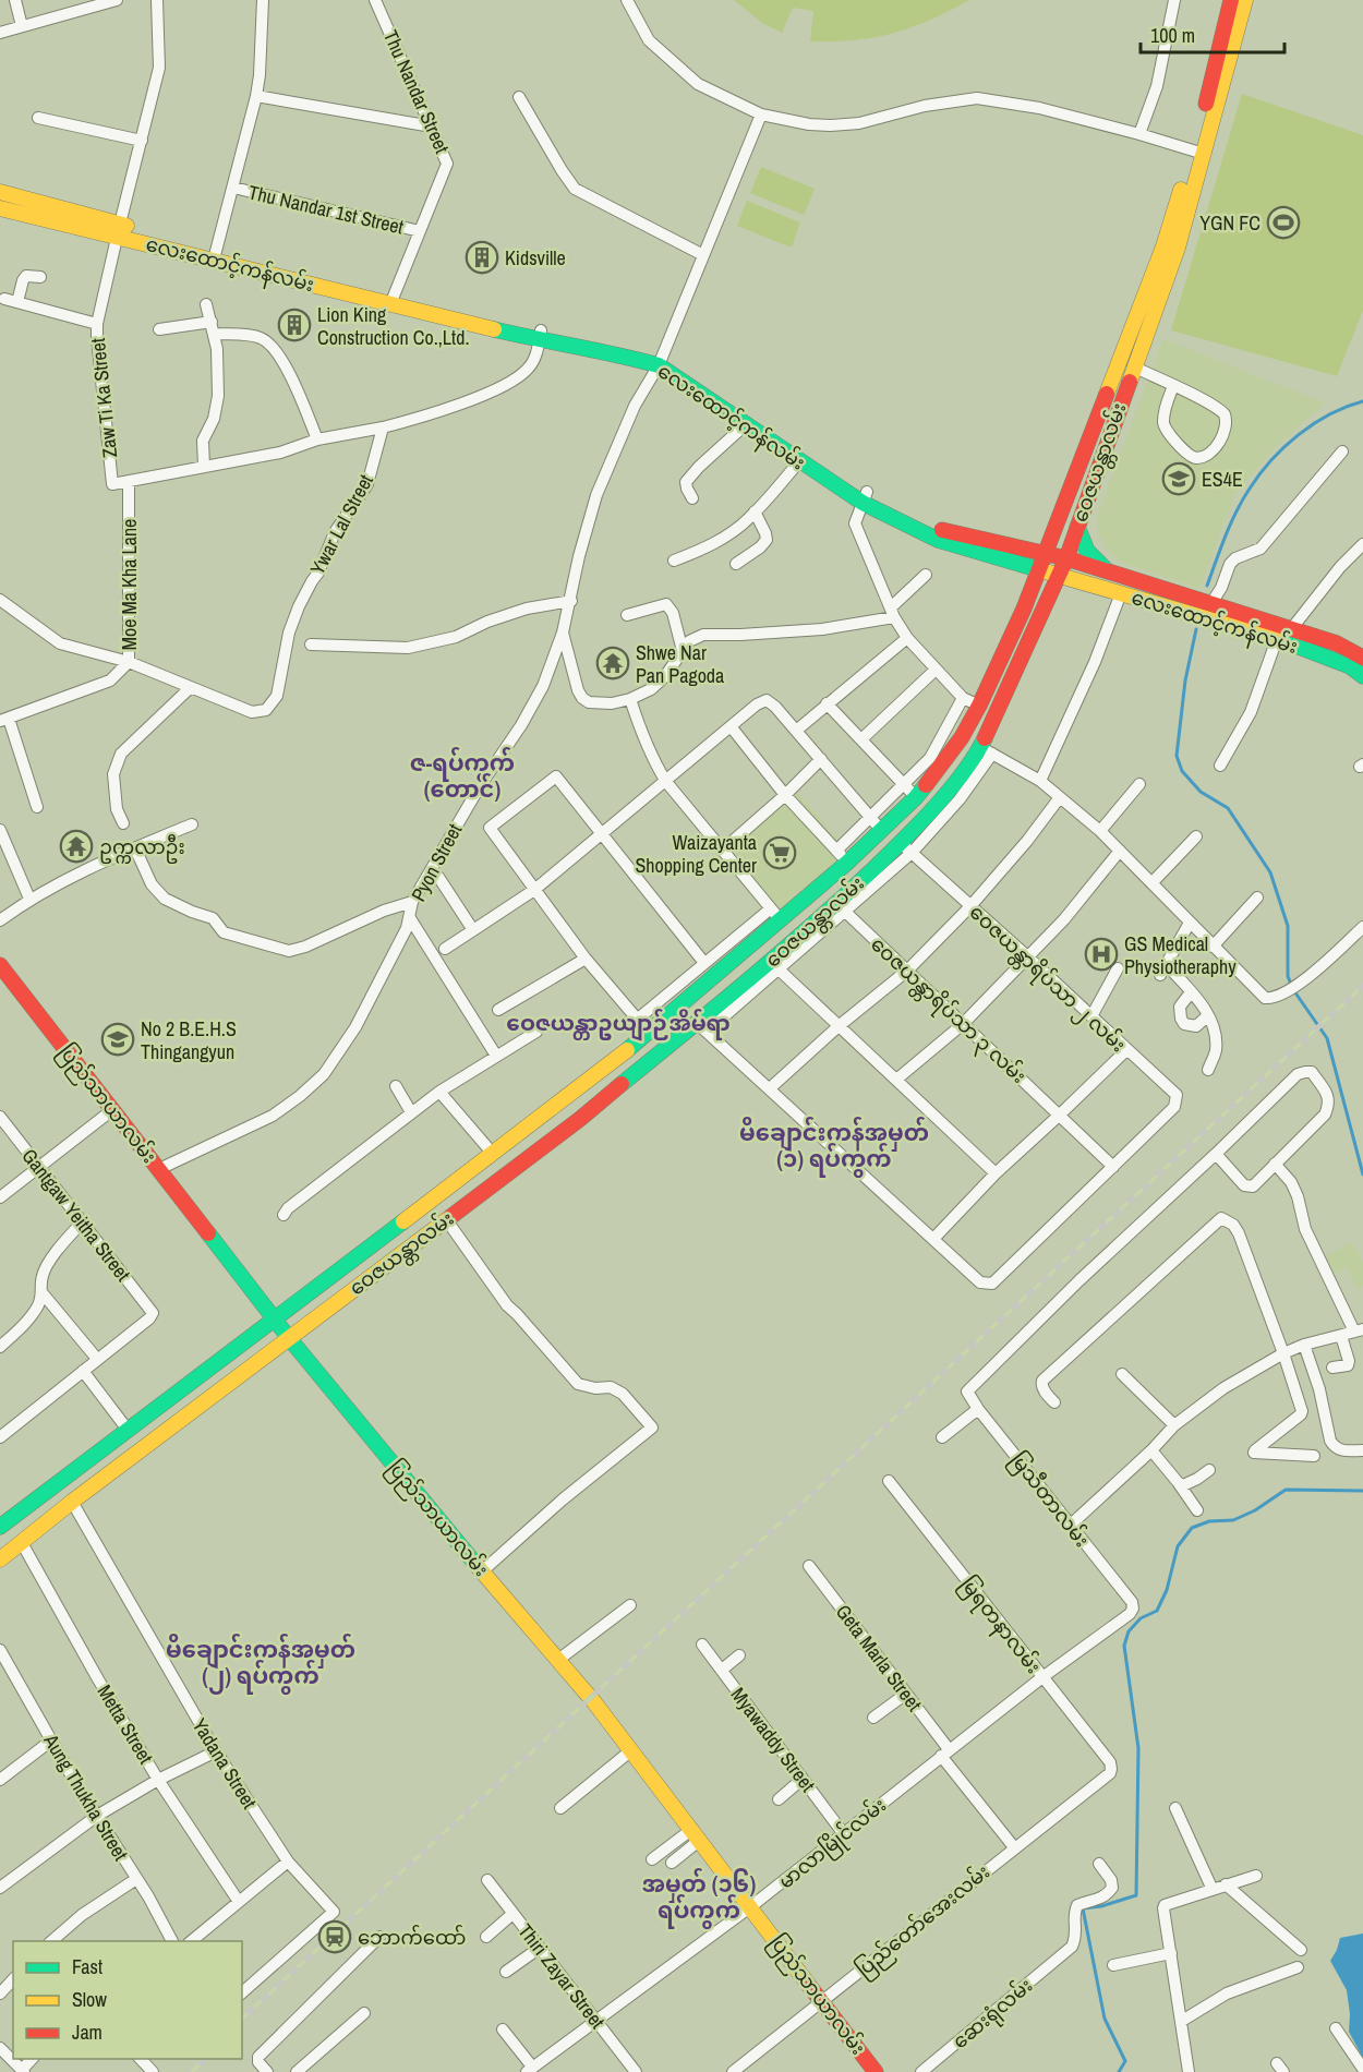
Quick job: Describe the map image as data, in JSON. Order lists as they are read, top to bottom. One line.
{"streets":{"main road":["လေးထောင့်ကန်လမ်း","ဝေဇယန္တာလမ်း","ပြည်သာယာလမ်း"],"street":["Thu Nandar Street","Thu Nandar 1st Street","Zaw Ti Ka Street","Ywar Lal Street","Moe Ma Kha Lane","Pyon Street","ဝေဇယန္တာရိပ်သာ ၂ လမ်း","ဝေဇယန္တာရိပ်သာ ၃ လမ်း","Gantgaw Yeitha Street","မြသီတာလမ်း","မြရတနာလမ်း","Geta Marla Street","Metta Street","Myawaddy Street","Yadana Street","Aung Thukha Street","မာလာမြိုင်လမ်း","ပြည်တော်အေးလမ်း","Thiri Zayar Street","ဆေးရုံလမ်း"]},"crossings":[["Thu Nandar Street","Thu Nandar 1st Street"],["Thu Nandar Street","လေးထောင့်ကန်လမ်း"],["လေးထောင့်ကန်လမ်း","Zaw Ti Ka Street"],["လေးထောင့်ကန်လမ်း","ဝေဇယန္တာလမ်း"],["လေးထောင့်ကန်လမ်း","Pyon Street"],["Zaw Ti Ka Street","Moe Ma Kha Lane"],["ဝေဇယန္တာလမ်း","ဝေဇယန္တာရိပ်သာ ၂ လမ်း"],["ဝေဇယန္တာလမ်း","ဝေဇယန္တာရိပ်သာ ၃ လမ်း"],["ဝေဇယန္တာလမ်း","ပြည်သာယာလမ်း"],["ဝေဇယန္တာလမ်း","Metta Street"],["ဝေဇယန္တာလမ်း","Yadana Street"],["Pyon Street","ပြည်သာယာလမ်း"],["ဝေဇယန္တာရိပ်သာ ၂ လမ်း","ဝေဇယန္တာရိပ်သာ ၃ လမ်း"],["ပြည်သာယာလမ်း","မာလာမြိုင်လမ်း"],["ပြည်သာယာလမ်း","ပြည်တော်အေးလမ်း"],["မြသီတာလမ်း","မာလာမြိုင်လမ်း"],["မြရတနာလမ်း","မာလာမြိုင်လမ်း"],["မြရတနာလမ်း","ပြည်တော်အေးလမ်း"],["Geta Marla Street","မာလာမြိုင်လမ်း"],["Geta Marla Street","ပြည်တော်အေးလမ်း"],["Myawaddy Street","မာလာမြိုင်လမ်း"],["မာလာမြိုင်လမ်း","Thiri Zayar Street"]],"districts":["ဇ-ရပ်ကွက် (တောင်)","ဝေဇယန္တာဥယျာဉ်အိမ်ရာ","မိချောင်းကန်အမှတ် (၁) ရပ်ကွက်","မိချောင်းကန်အမှတ် (၂) ရပ်ကွက်","အမှတ် (၁၆) ရပ်ကွက်"],"places":{"sports":["YGN FC"],"building":["Kidsville","Lion King Construction Co.,Ltd."],"school or university":["ES4E","No 2 B.E.H.S Thingangyun"],"temple":["Shwe Nar Pan Pagoda","ဥက္ကလာဦး"],"supermarket":["Waizayanta Shopping Center"],"hospital":["GS Medical Physiotheraphy"],"station":["ဘောက်ထော်"]},"legend":["Fast","Slow","Jam"],"scale_bar":"100 m"}
